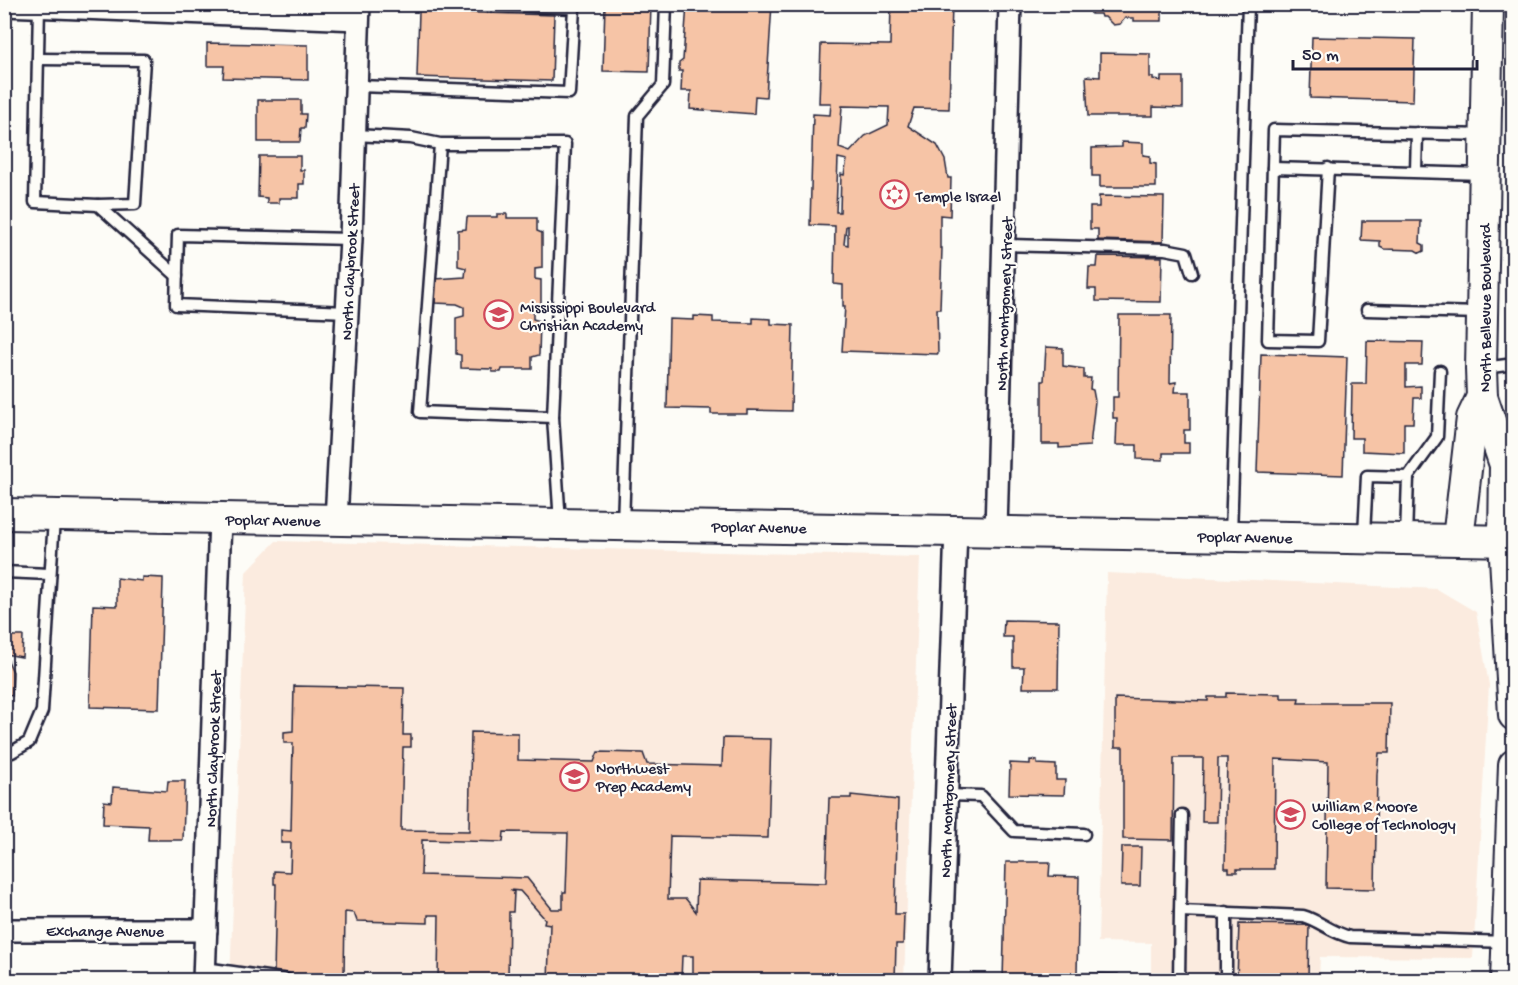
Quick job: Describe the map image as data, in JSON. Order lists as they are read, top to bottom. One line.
{"streets":{"main road":["North Bellevue Boulevard","Poplar Avenue"],"street":["North Claybrook Street","North Montgomery Street","Exchange Avenue"]},"crossings":[["North Claybrook Street","Poplar Avenue"],["North Claybrook Street","Exchange Avenue"],["North Montgomery Street","Poplar Avenue"],["North Bellevue Boulevard","Poplar Avenue"]],"places":{"synagogue":["Temple Israel"],"school or university":["Mississippi Boulevard Christian Academy","Northwest Prep Academy","William R Moore College of Technology"]},"scale_bar":"50 m"}
